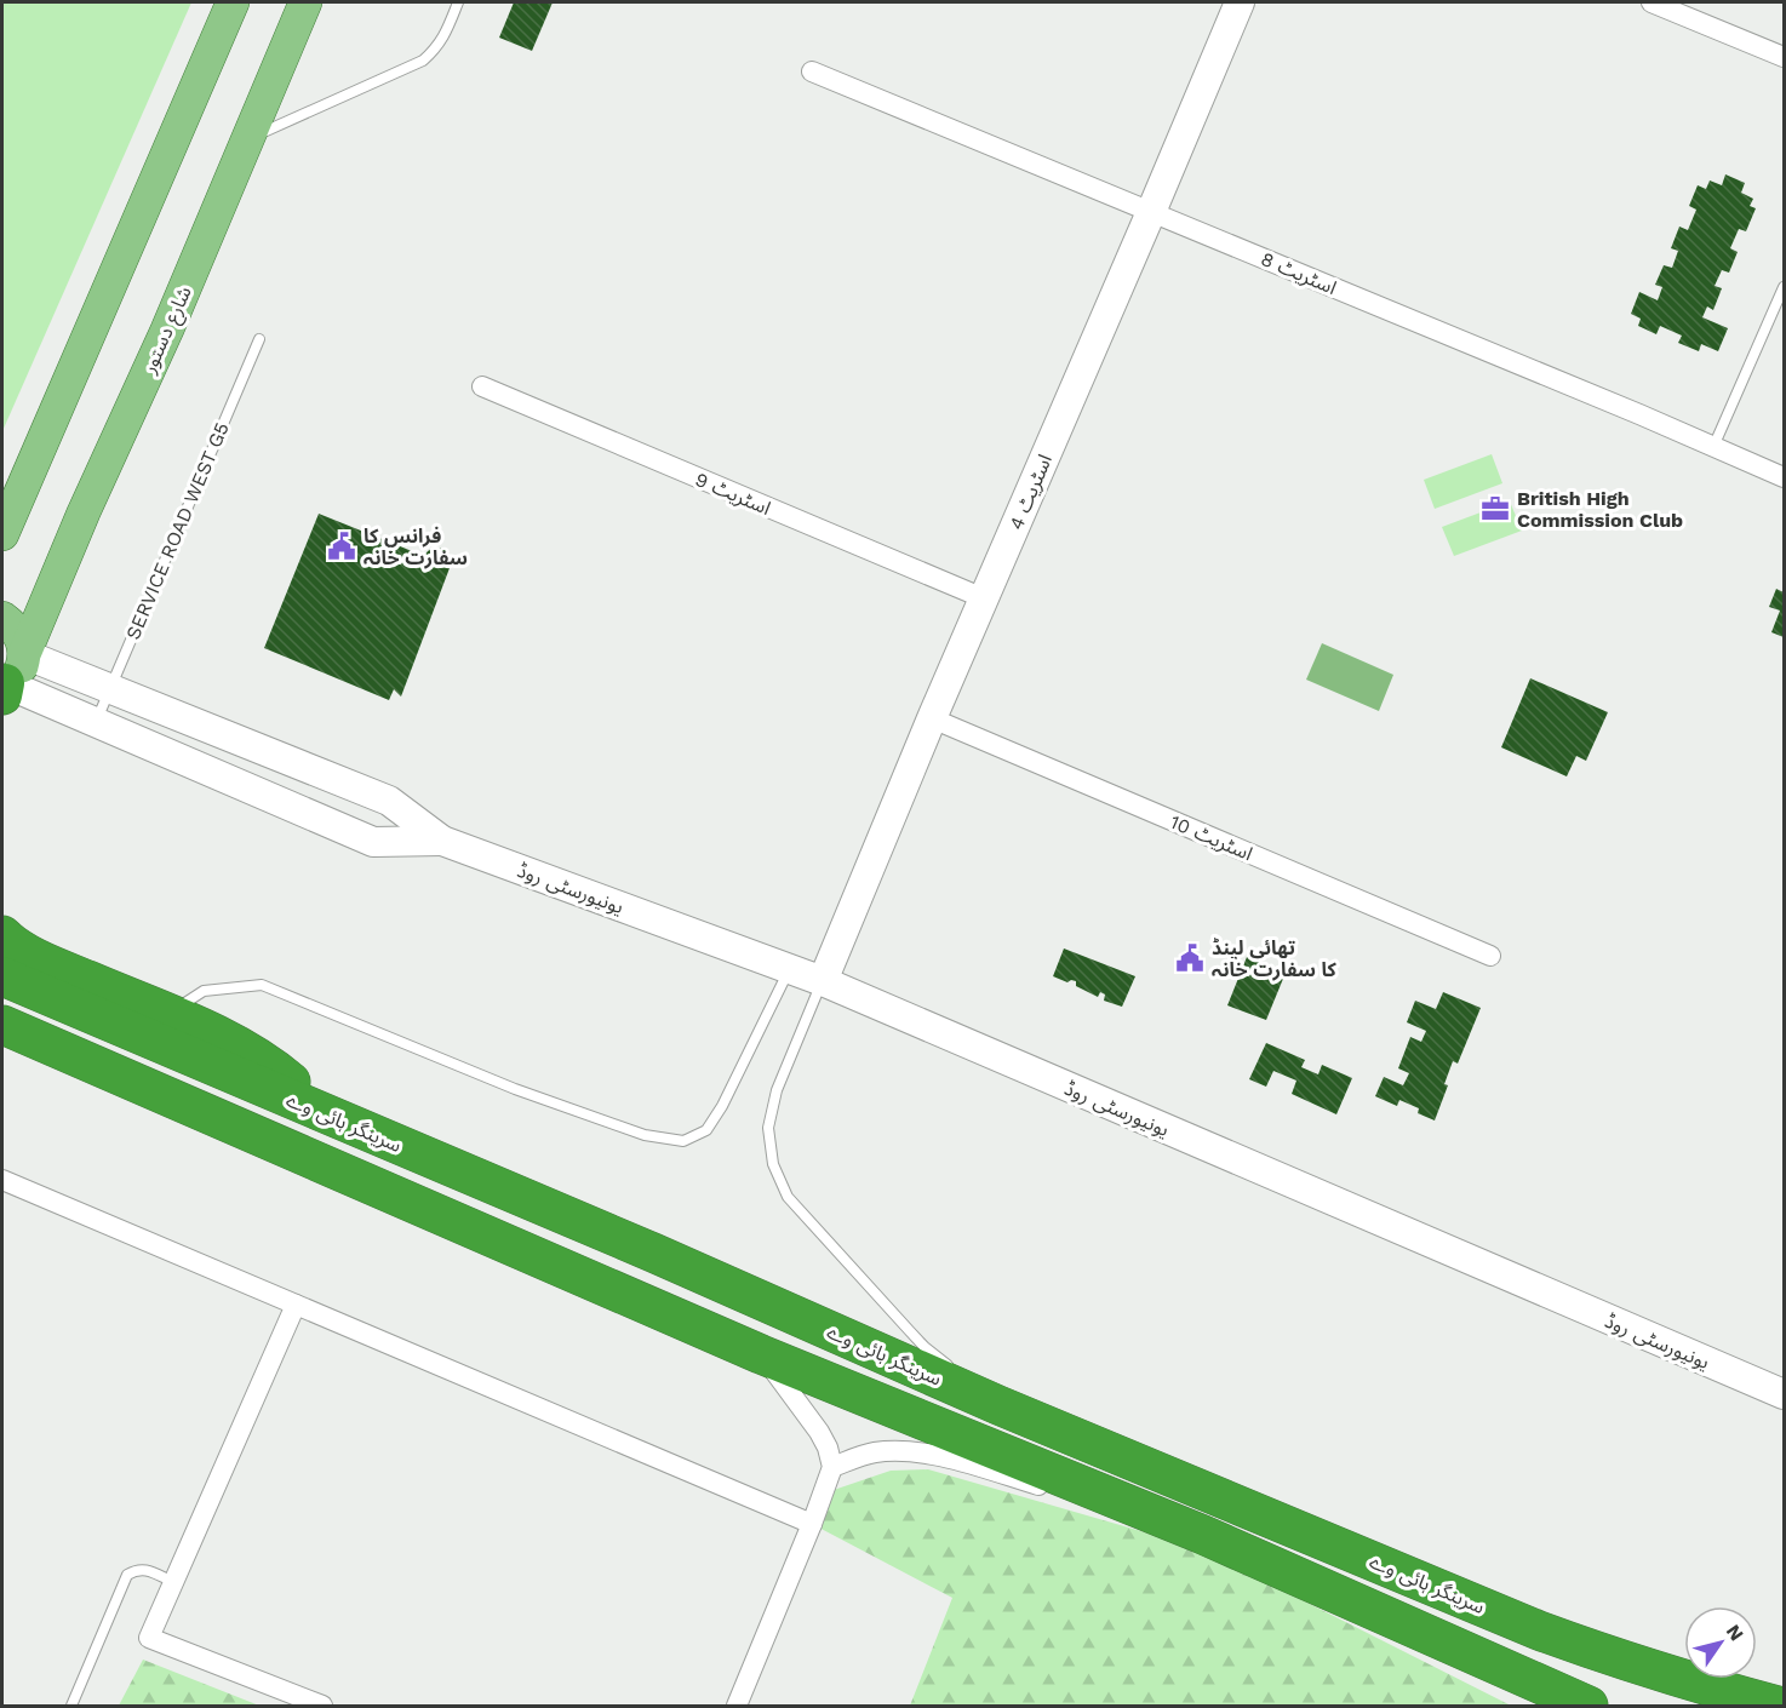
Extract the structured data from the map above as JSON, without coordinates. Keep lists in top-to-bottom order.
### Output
{
  "streets": {
    "highway": ["سرینگر ہائی وے"],
    "main road": ["شارع دستور"],
    "street": [
      "اسٹریٹ 8",
      "اسٹریٹ 4",
      "اسٹریٹ 9",
      "اسٹریٹ 10",
      "یونیورسٹی روڈ"
    ],
    "lane": ["SERVICE ROAD WEST G5"]
  },
  "crossings": [
    ["اسٹریٹ 8", "اسٹریٹ 4"],
    ["شارع دستور", "یونیورسٹی روڈ"],
    ["اسٹریٹ 4", "اسٹریٹ 9"],
    ["اسٹریٹ 4", "اسٹریٹ 10"],
    ["اسٹریٹ 4", "یونیورسٹی روڈ"],
    ["SERVICE ROAD WEST G5", "یونیورسٹی روڈ"]
  ],
  "places": {
    "office": ["British High Commission Club"],
    "public building": ["فرانس کا سفارت خانہ", "تھائی لینڈ کا سفارت خانہ"]
  },
  "north": "top right"
}
